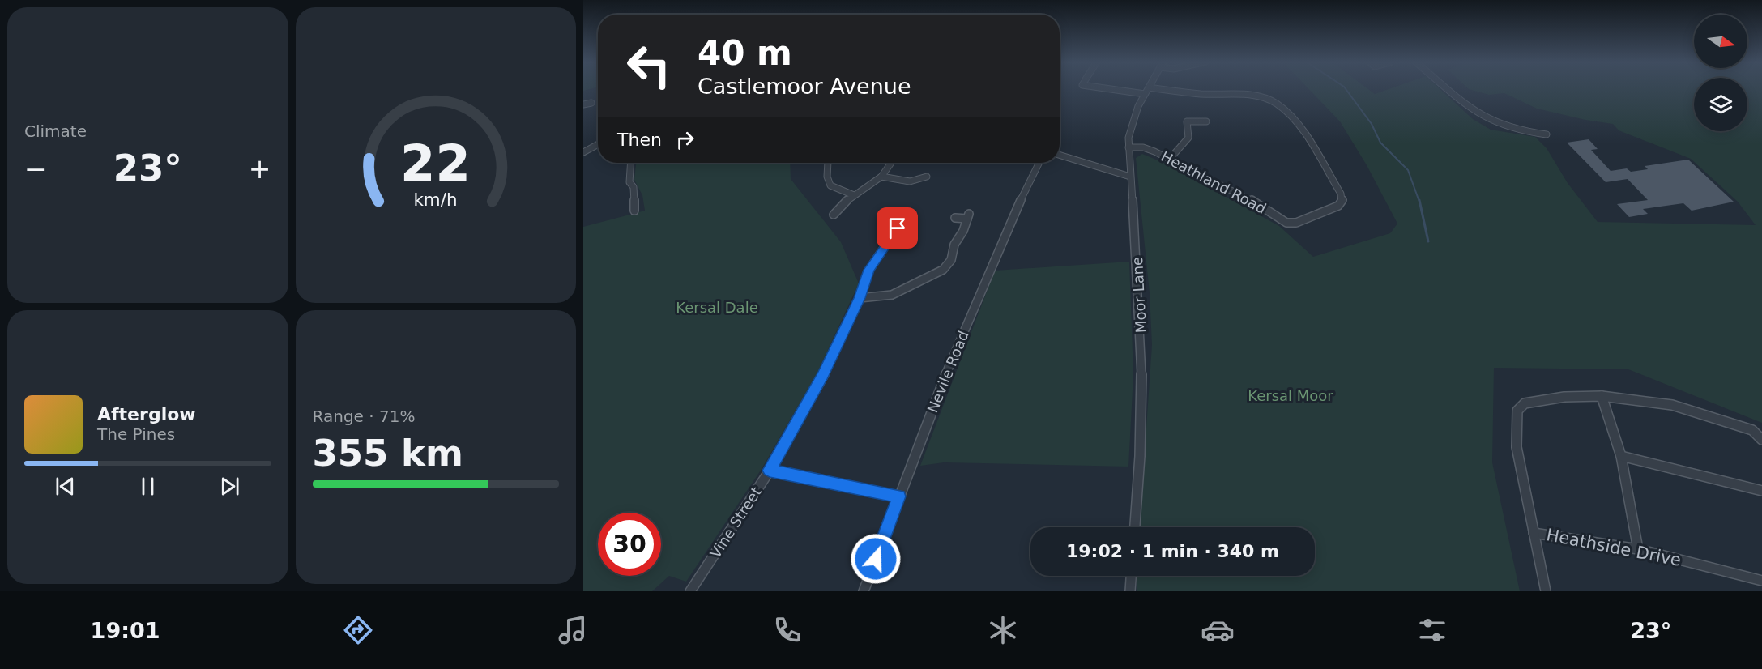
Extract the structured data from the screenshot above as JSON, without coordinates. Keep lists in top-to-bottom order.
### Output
{
  "streets": {
    "street": [
      "Heathland Road",
      "Moor Lane",
      "Nevile Road",
      "Vine Street",
      "Heathside Drive"
    ]
  },
  "crossings": [
    ["Heathland Road", "Moor Lane"]
  ],
  "parks": ["Kersal Dale", "Kersal Moor"],
  "north": "right",
  "page": {
    "tile": [
      "Climate",
      ["Range · 71%", "355 km"]
    ],
    "turn": ["40 m", "Castlemoor Avenue"],
    "then": "Then",
    "heat": ["−", "23°", "+"],
    "song": ["Afterglow", "The Pines"],
    "limit": "30",
    "trip": "19:02 · 1 min · 340 m",
    "tabs": ["19:01", "23°"],
    "gauge": ["22", "km/h"]
  }
}
